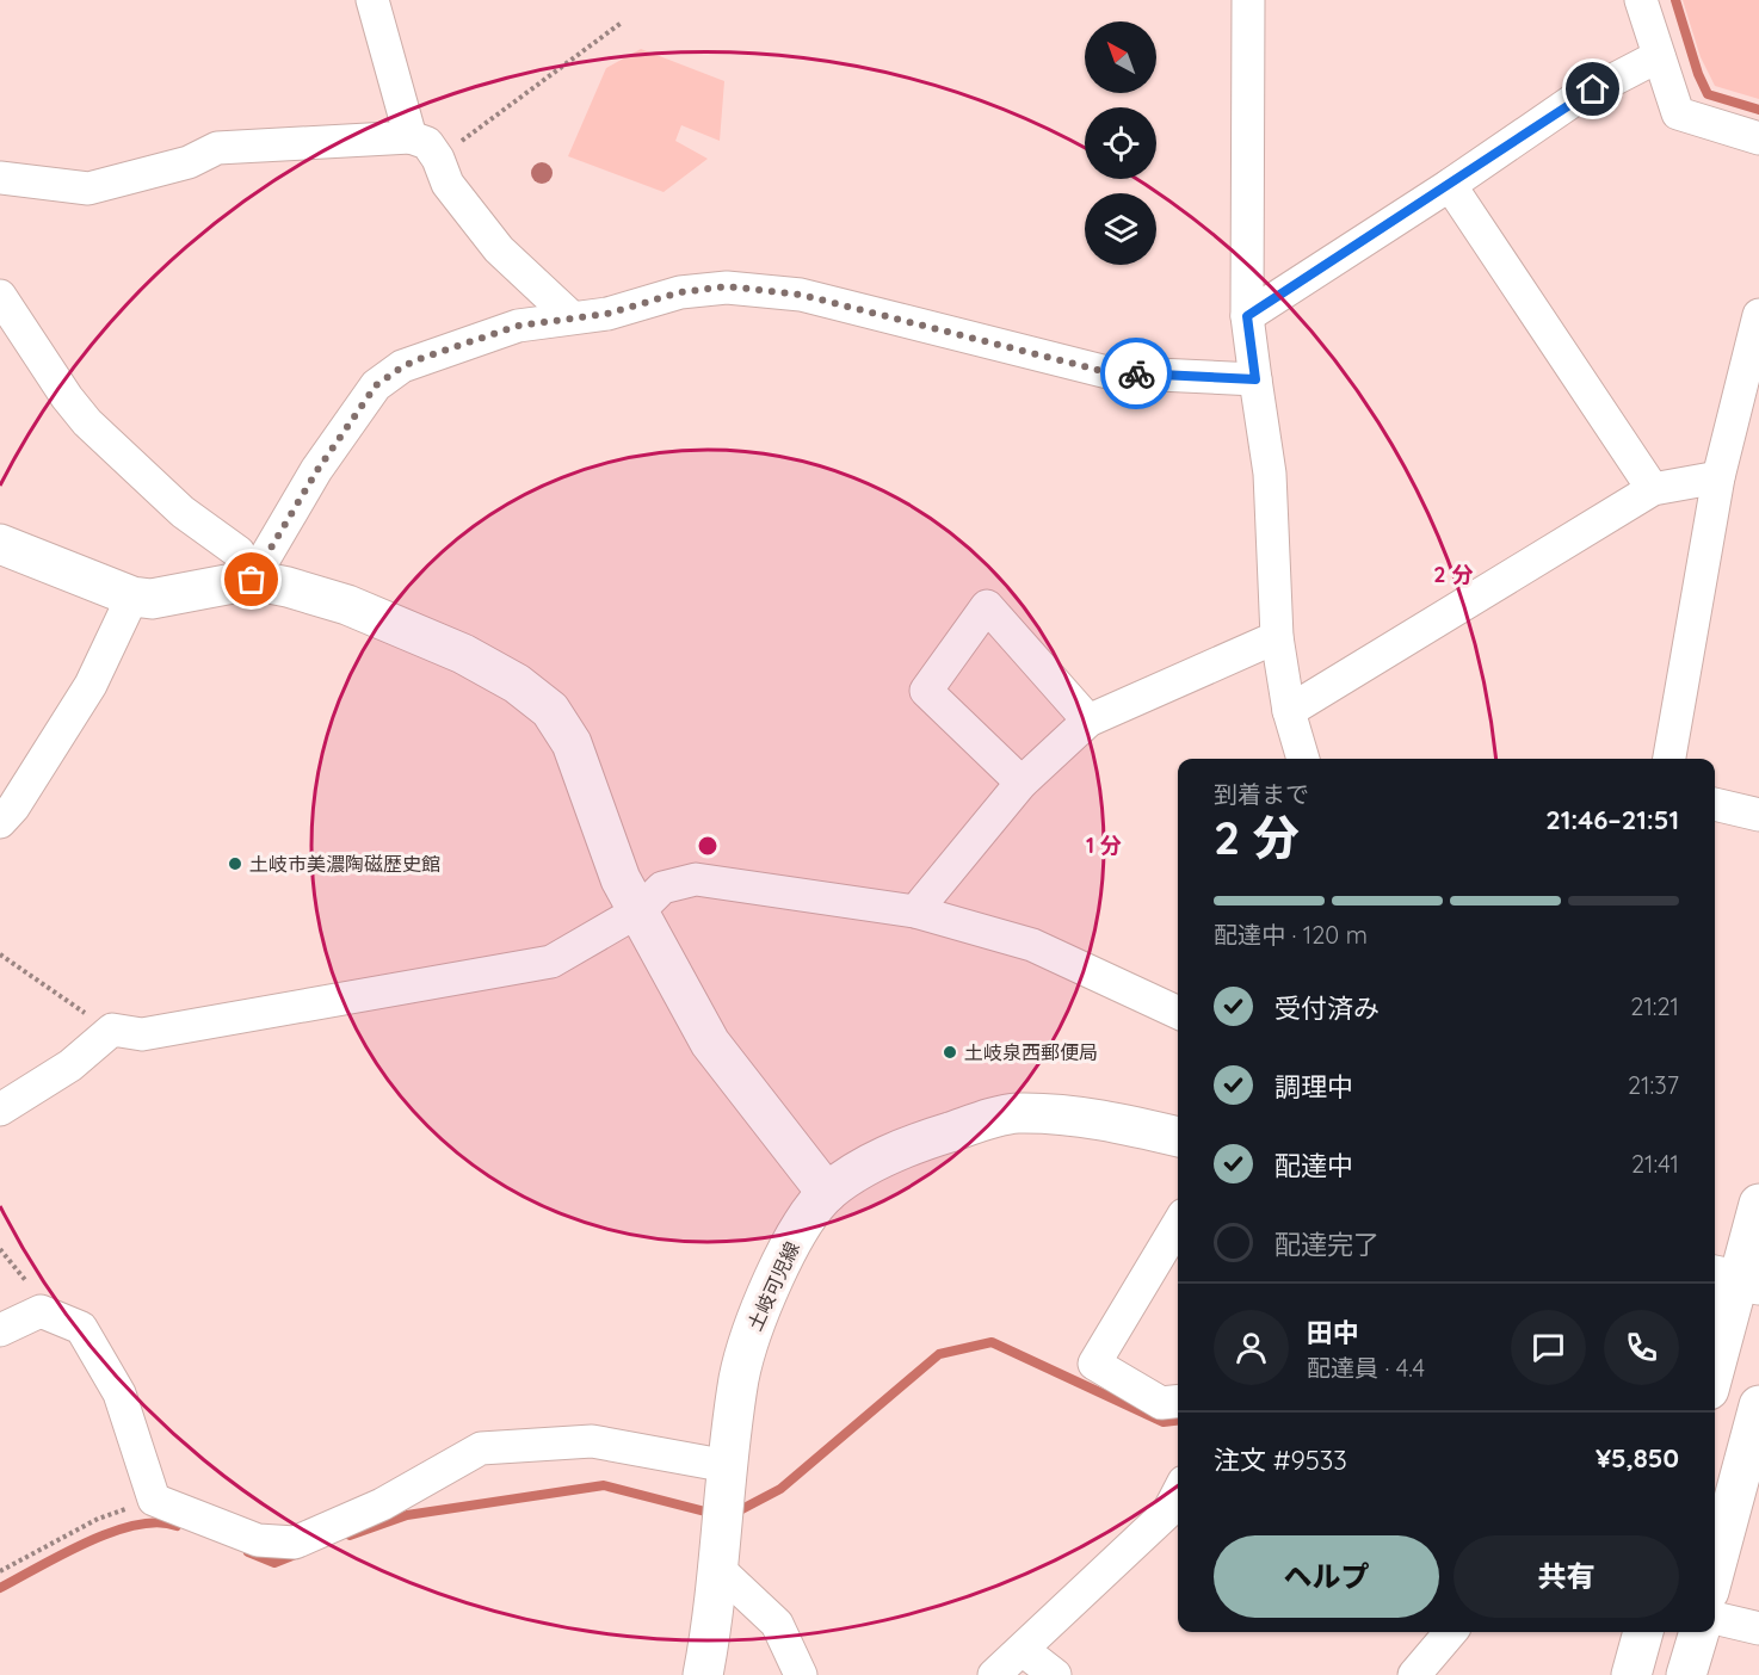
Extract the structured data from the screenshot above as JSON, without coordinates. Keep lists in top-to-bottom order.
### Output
{
  "streets": {
    "main road": ["土岐可児線"]
  },
  "places": ["土岐市美濃陶磁歴史館", "土岐泉西郵便局"],
  "north": "top left",
  "page": {
    "heading": ["2 分", "到着まで", "21:46–21:51"],
    "panel": [
      "田中",
      "配達員 · 4.4",
      "注文 #9533",
      "¥5,850"
    ],
    "bar": "配達中 · 120 m",
    "list": [
      ["受付済み", "21:21"],
      ["調理中", "21:37"],
      ["配達中", "21:41"],
      "配達完了"
    ],
    "buttons": ["ヘルプ", "共有"]
  },
  "rings": ["2 分", "1 分"]
}
